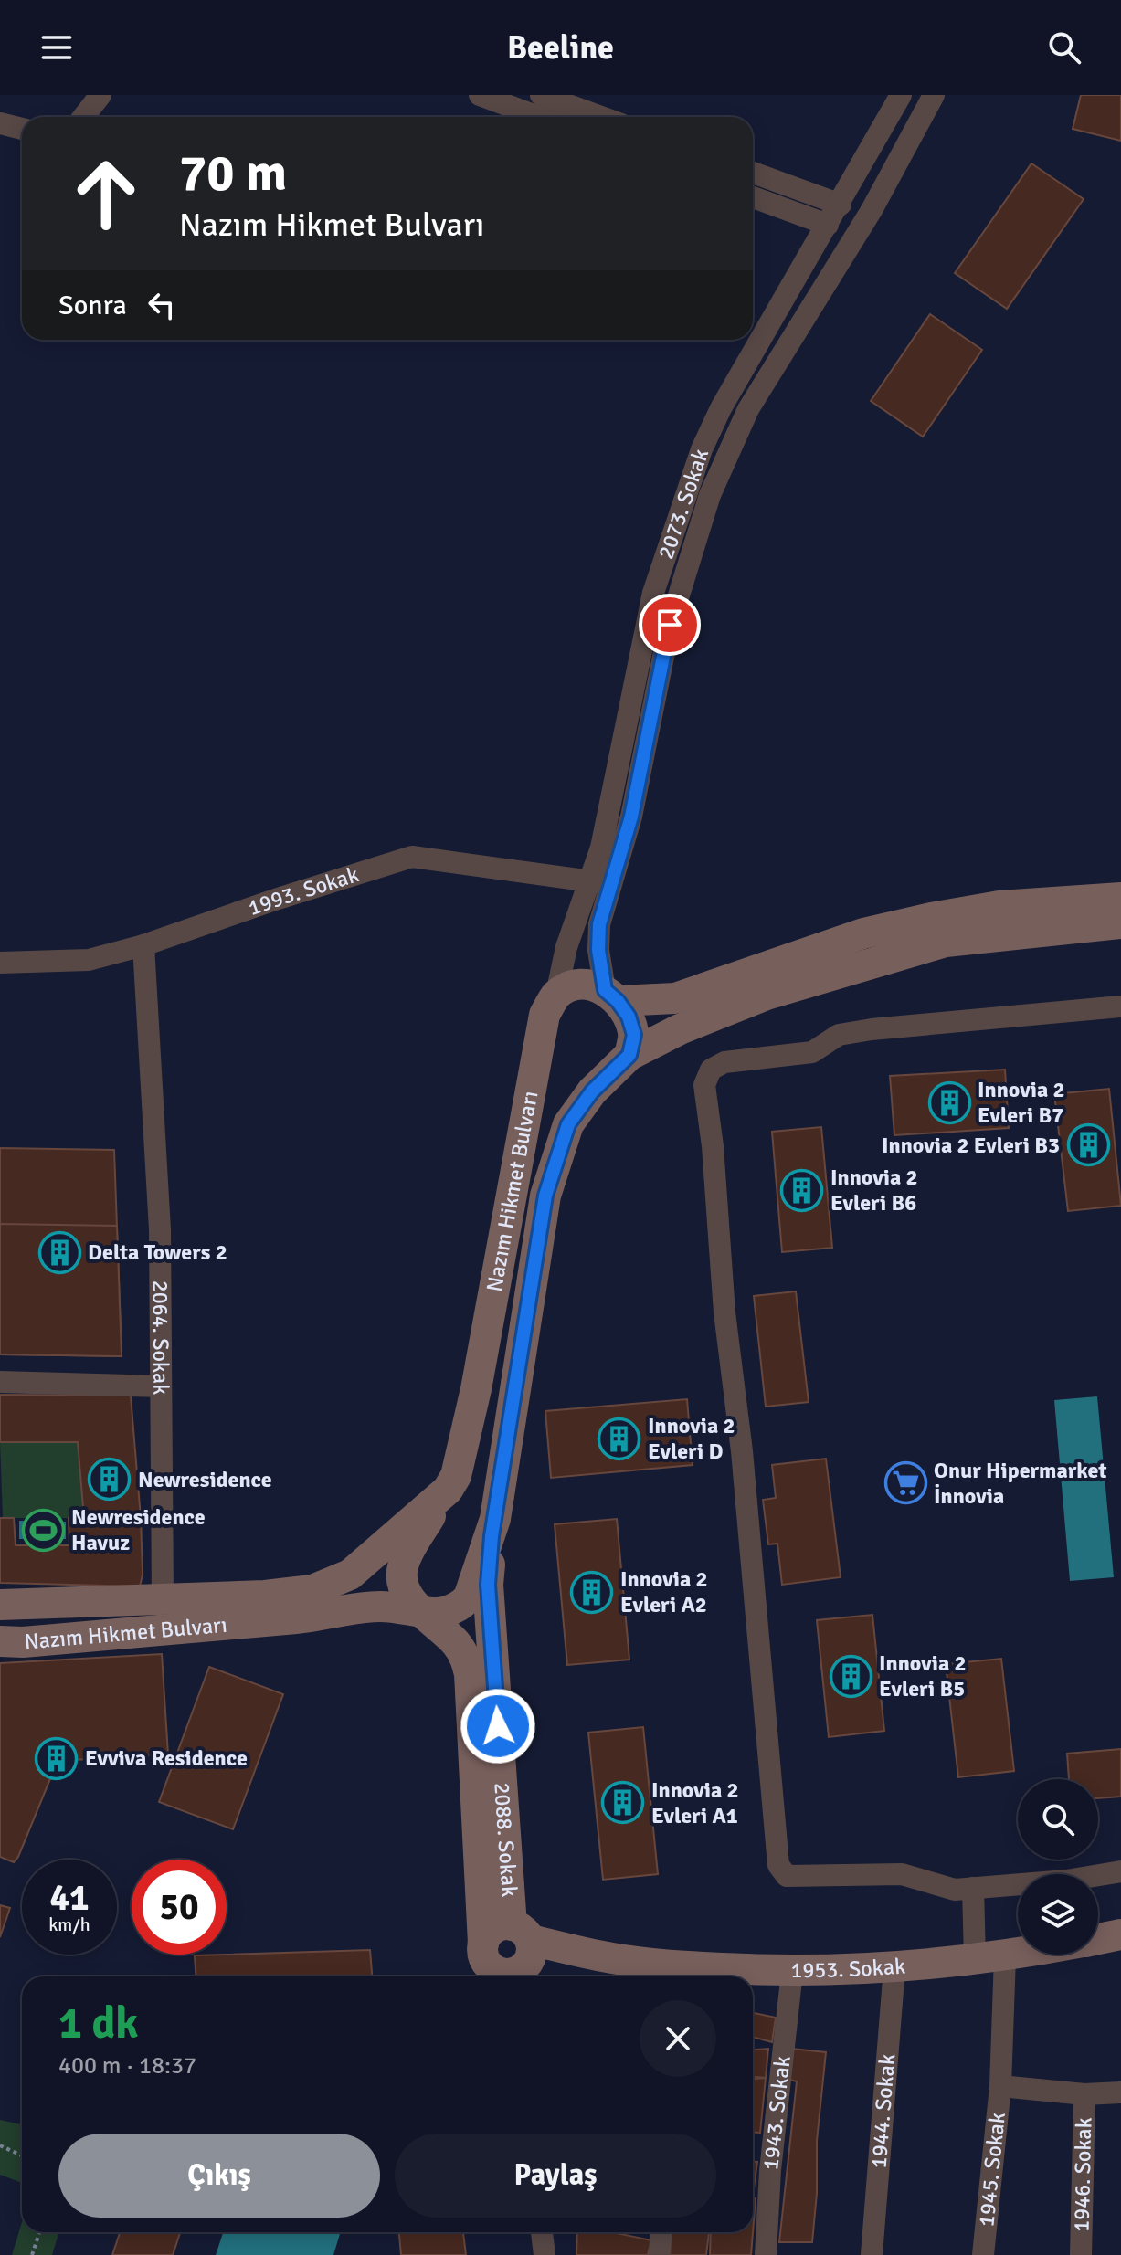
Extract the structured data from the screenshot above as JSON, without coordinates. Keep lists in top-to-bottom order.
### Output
{
  "streets": {
    "main road": ["Nazım Hikmet Bulvarı", "2088. Sokak", "1953. Sokak"],
    "street": [
      "2073. Sokak",
      "1993. Sokak",
      "2064. Sokak",
      "1944. Sokak",
      "1943. Sokak",
      "1945. Sokak",
      "1946. Sokak"
    ]
  },
  "crossings": [
    ["2073. Sokak", "1993. Sokak"],
    ["2073. Sokak", "Nazım Hikmet Bulvarı"],
    ["1993. Sokak", "2064. Sokak"],
    ["Nazım Hikmet Bulvarı", "2064. Sokak"],
    ["Nazım Hikmet Bulvarı", "2088. Sokak"],
    ["2088. Sokak", "1953. Sokak"],
    ["1953. Sokak", "1944. Sokak"],
    ["1953. Sokak", "1943. Sokak"],
    ["1953. Sokak", "1945. Sokak"],
    ["1945. Sokak", "1946. Sokak"]
  ],
  "places": {
    "building": [
      "Innovia 2 Evleri B7",
      "Innovia 2 Evleri B3",
      "Innovia 2 Evleri B6",
      "Delta Towers 2",
      "Innovia 2 Evleri D",
      "Newresidence",
      "Innovia 2 Evleri A2",
      "Innovia 2 Evleri B5",
      "Evviva Residence",
      "Innovia 2 Evleri A1"
    ],
    "supermarket": ["Onur Hipermarket İnnovia"],
    "sports": ["Newresidence Havuz"]
  },
  "page": {
    "header": "Beeline",
    "turn": ["70 m", "Nazım Hikmet Bulvarı"],
    "then": "Sonra",
    "speed": "41 km/h",
    "limit": "50",
    "heading": ["1 dk", "400 m · 18:37"],
    "buttons": ["Çıkış", "Paylaş"]
  }
}
